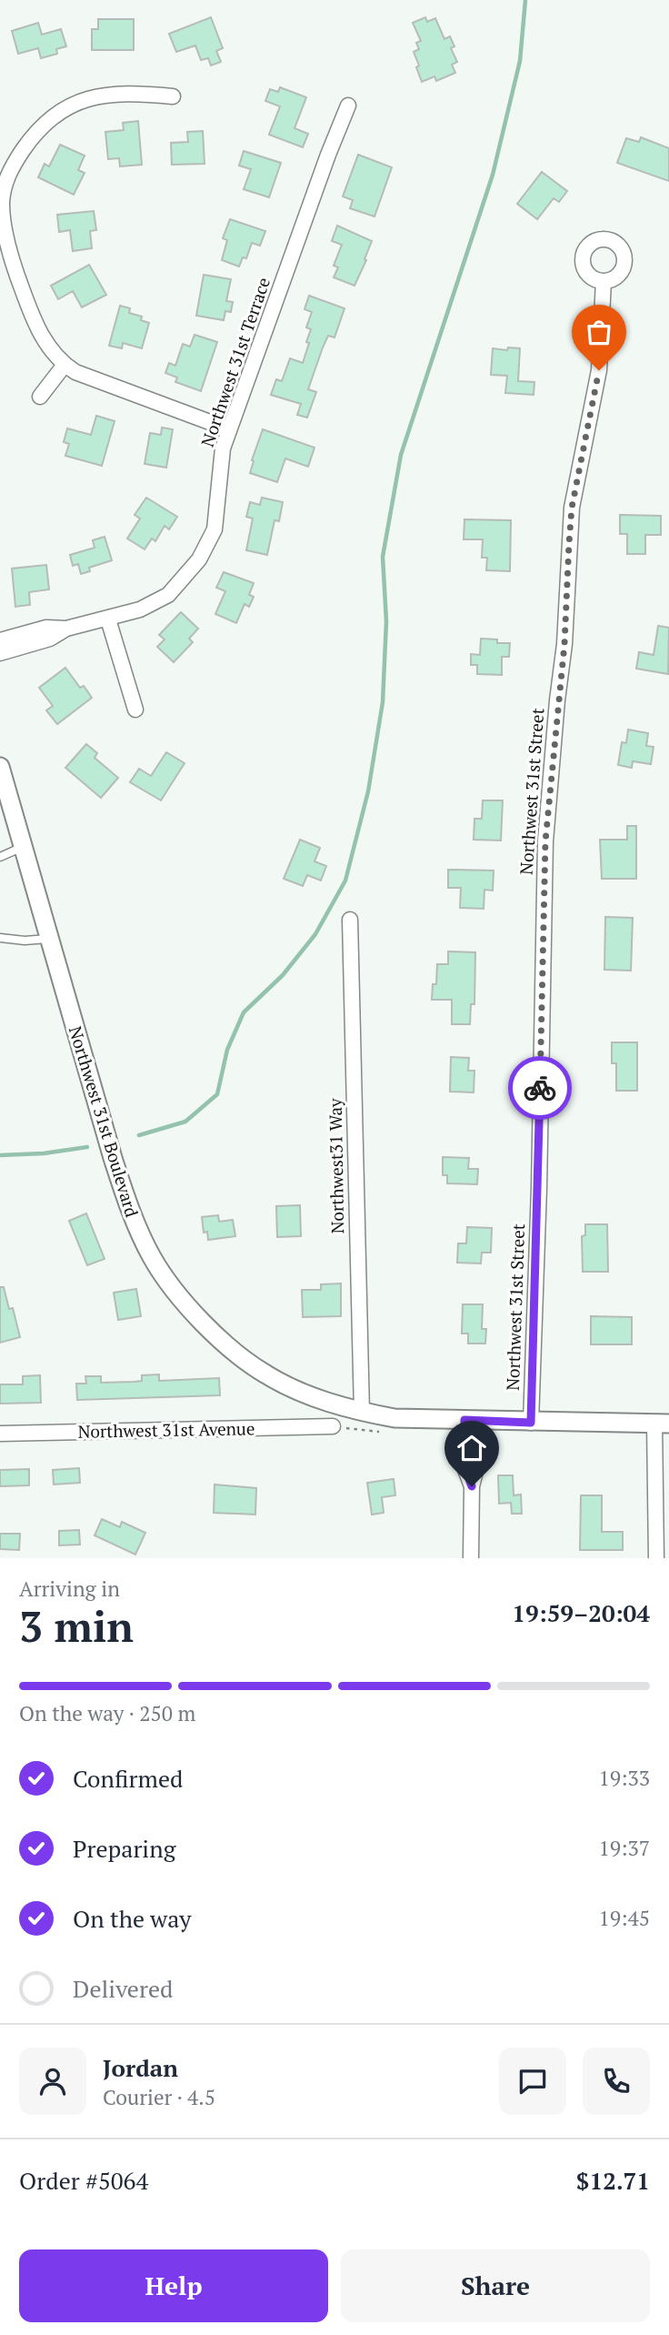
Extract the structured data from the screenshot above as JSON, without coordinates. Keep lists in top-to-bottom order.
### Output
{
  "streets": {
    "street": [
      "Northwest 31st Terrace",
      "Northwest 31st Street",
      "Northwest 31st Boulevard",
      "Northwest31 Way",
      "Northwest 31st Avenue"
    ]
  },
  "crossings": [
    ["Northwest 31st Boulevard", "Northwest31 Way"]
  ],
  "page": {
    "heading": ["3 min", "Arriving in", "19:59–20:04"],
    "panel": [
      "Jordan",
      "Courier · 4.5",
      "Order #5064",
      "$12.71"
    ],
    "bar": "On the way · 250 m",
    "list": [
      ["Confirmed", "19:33"],
      ["Preparing", "19:37"],
      ["On the way", "19:45"],
      "Delivered"
    ],
    "buttons": ["Help", "Share"]
  }
}
